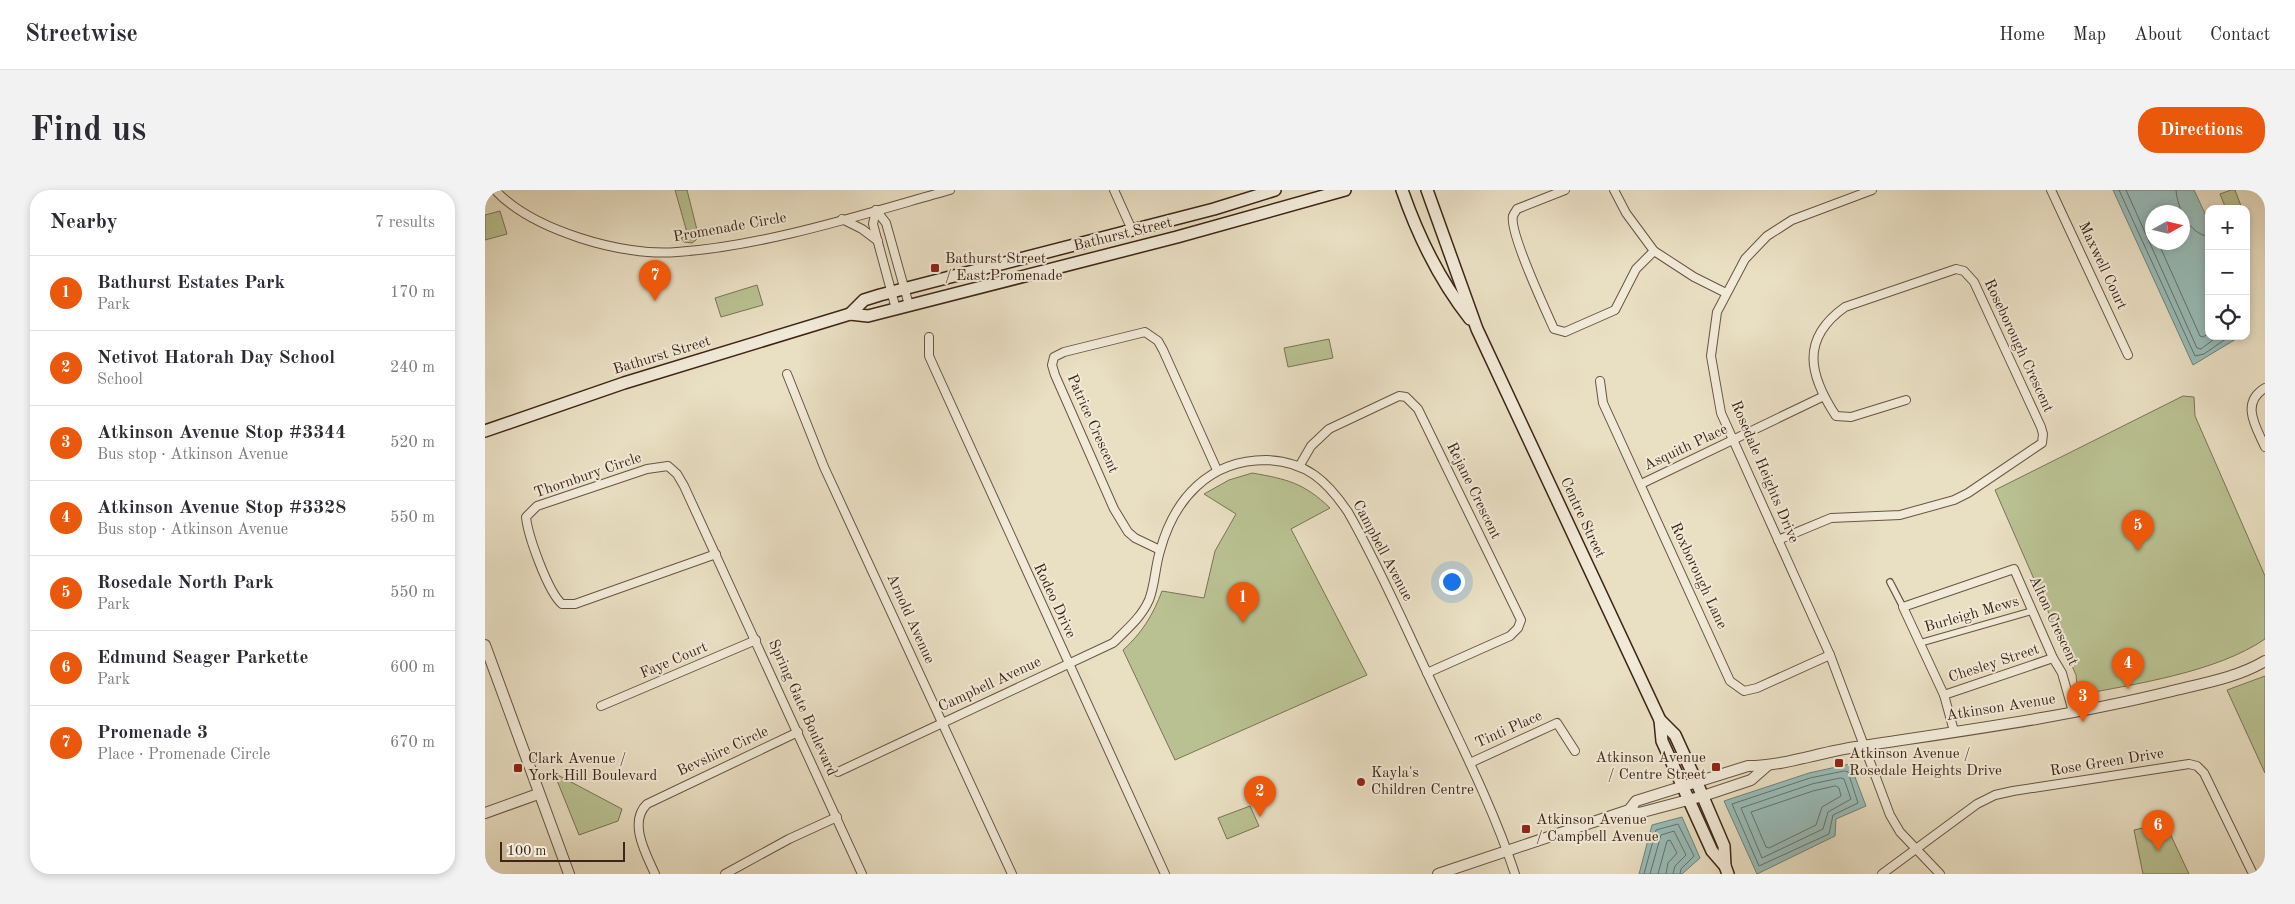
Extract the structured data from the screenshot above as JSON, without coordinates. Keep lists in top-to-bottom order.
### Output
{
  "streets": {
    "main road": ["Bathurst Street", "Centre Street"],
    "street": [
      "Promenade Circle",
      "Maxwell Court",
      "Roseborough Crescent",
      "Patrice Crescent",
      "Asquith Place",
      "Rosedale Heights Drive",
      "Thornbury Circle",
      "Rejane Crescent",
      "Campbell Avenue",
      "Roxborough Lane",
      "Rodeo Drive",
      "Burleigh Mews",
      "Arnold Avenue",
      "Alton Crescent",
      "Faye Court",
      "Chesley Street",
      "Spring Gate Boulevard",
      "Atkinson Avenue",
      "Tinti Place",
      "Bevshire Circle",
      "Rose Green Drive"
    ]
  },
  "crossings": [
    ["Roseborough Crescent", "Asquith Place"],
    ["Roseborough Crescent", "Rosedale Heights Drive"],
    ["Patrice Crescent", "Campbell Avenue"],
    ["Asquith Place", "Rosedale Heights Drive"],
    ["Asquith Place", "Roxborough Lane"],
    ["Rosedale Heights Drive", "Roxborough Lane"],
    ["Rosedale Heights Drive", "Atkinson Avenue"],
    ["Rosedale Heights Drive", "Rose Green Drive"],
    ["Thornbury Circle", "Spring Gate Boulevard"],
    ["Rejane Crescent", "Campbell Avenue"],
    ["Centre Street", "Atkinson Avenue"],
    ["Campbell Avenue", "Rodeo Drive"],
    ["Campbell Avenue", "Arnold Avenue"],
    ["Campbell Avenue", "Atkinson Avenue"],
    ["Campbell Avenue", "Tinti Place"],
    ["Burleigh Mews", "Alton Crescent"],
    ["Alton Crescent", "Chesley Street"],
    ["Alton Crescent", "Atkinson Avenue"],
    ["Faye Court", "Spring Gate Boulevard"],
    ["Spring Gate Boulevard", "Bevshire Circle"]
  ],
  "places": {
    "transit": [
      "Bathurst Street / East Promenade",
      "Atkinson Avenue / Rosedale Heights Drive",
      "Atkinson Avenue / Centre Street",
      "Clark Avenue / York Hill Boulevard",
      "Atkinson Avenue / Campbell Avenue"
    ],
    "other": ["Kayla's Children Centre"]
  },
  "scale_bar": "100 m",
  "north": "right",
  "page": {
    "header": "Streetwise",
    "nav": [
      "Home",
      "Map",
      "About",
      "Contact"
    ],
    "buttons": "Directions",
    "title": "Find us",
    "heading": ["Nearby", "7 results"],
    "map_buttons": ["+", "−"],
    "list": [
      {
        "mark": "1",
        "name": "Bathurst Estates Park",
        "note": "Park",
        "value": "170 m"
      },
      {
        "mark": "2",
        "name": "Netivot Hatorah Day School",
        "note": "School",
        "value": "240 m"
      },
      {
        "mark": "3",
        "name": "Atkinson Avenue Stop #3344",
        "note": "Bus stop · Atkinson Avenue",
        "value": "520 m"
      },
      {
        "mark": "4",
        "name": "Atkinson Avenue Stop #3328",
        "note": "Bus stop · Atkinson Avenue",
        "value": "550 m"
      },
      {
        "mark": "5",
        "name": "Rosedale North Park",
        "note": "Park",
        "value": "550 m"
      },
      {
        "mark": "6",
        "name": "Edmund Seager Parkette",
        "note": "Park",
        "value": "600 m"
      },
      {
        "mark": "7",
        "name": "Promenade 3",
        "note": "Place · Promenade Circle",
        "value": "670 m"
      }
    ],
    "pins": [
      "7",
      "5",
      "1",
      "4",
      "3",
      "2",
      "6"
    ],
    "scale": "100 m"
  }
}
